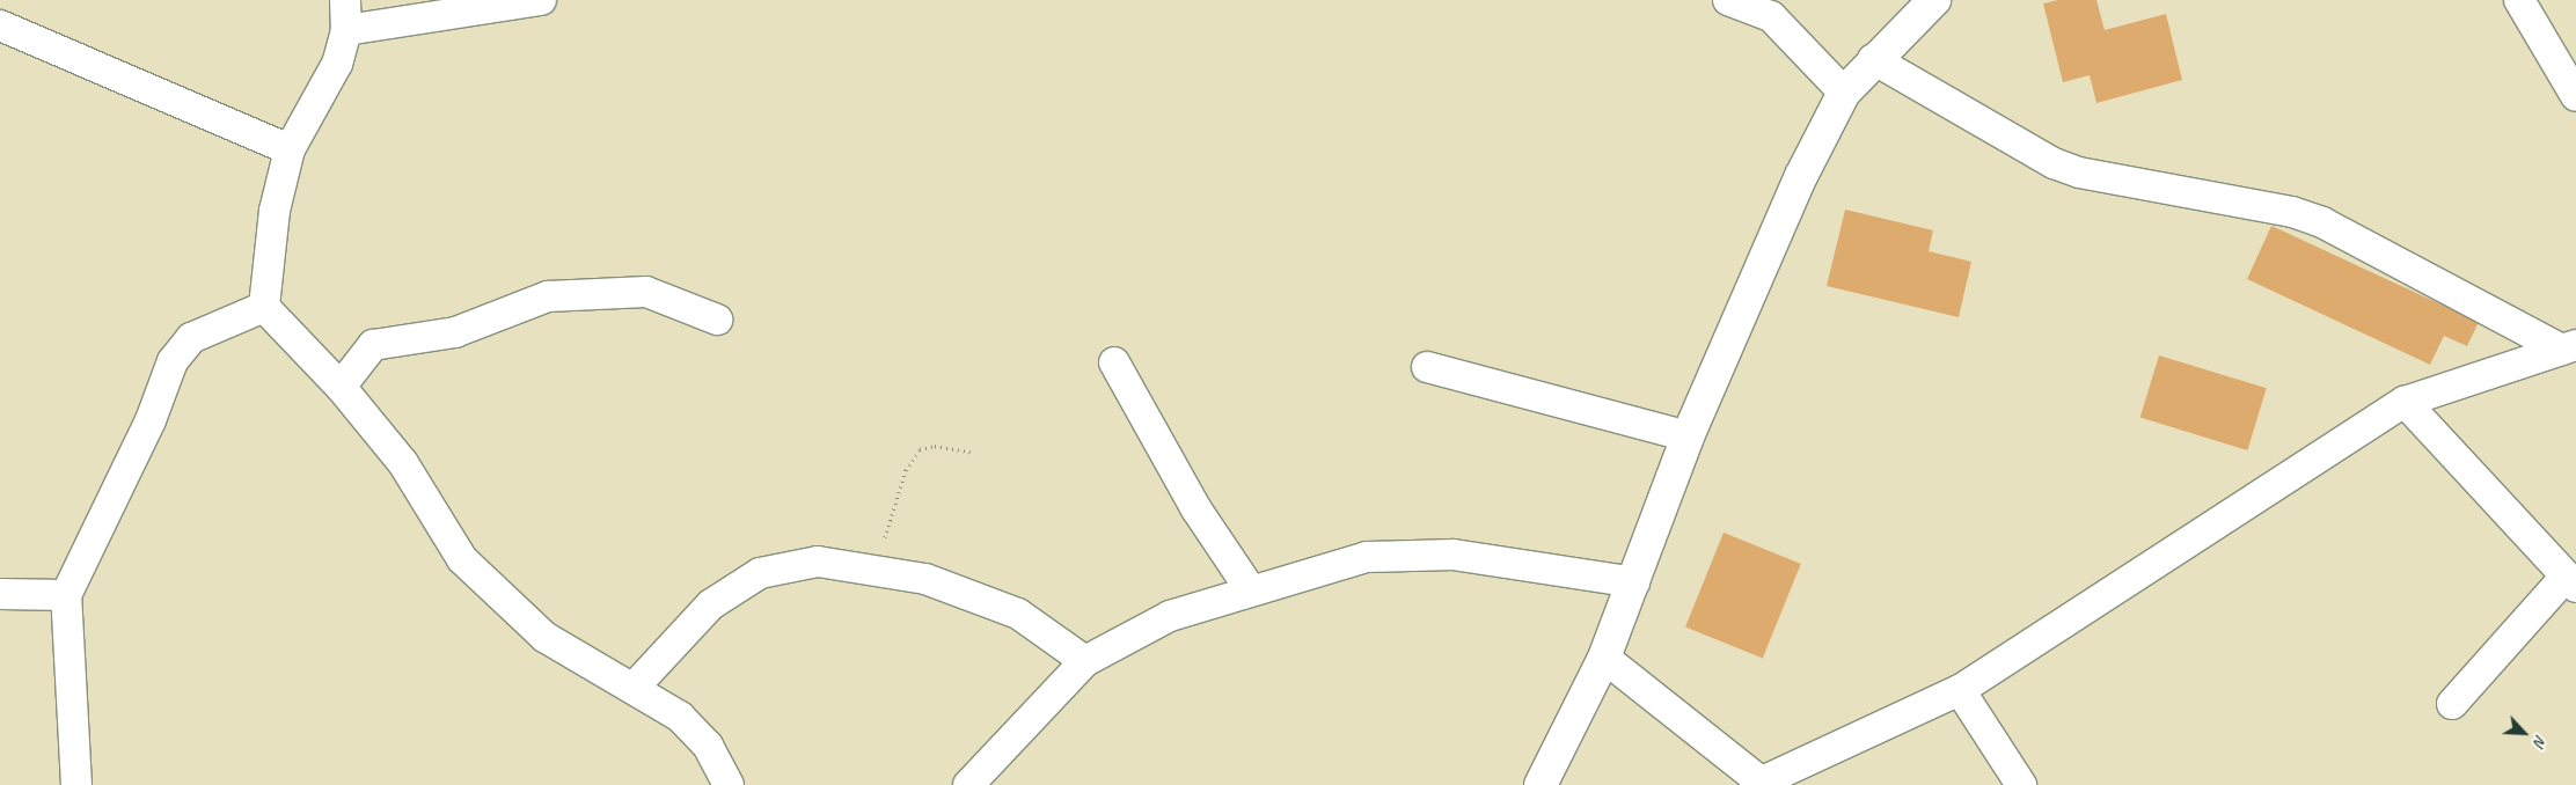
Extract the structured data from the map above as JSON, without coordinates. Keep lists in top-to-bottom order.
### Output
{
  "north": "bottom right"
}
